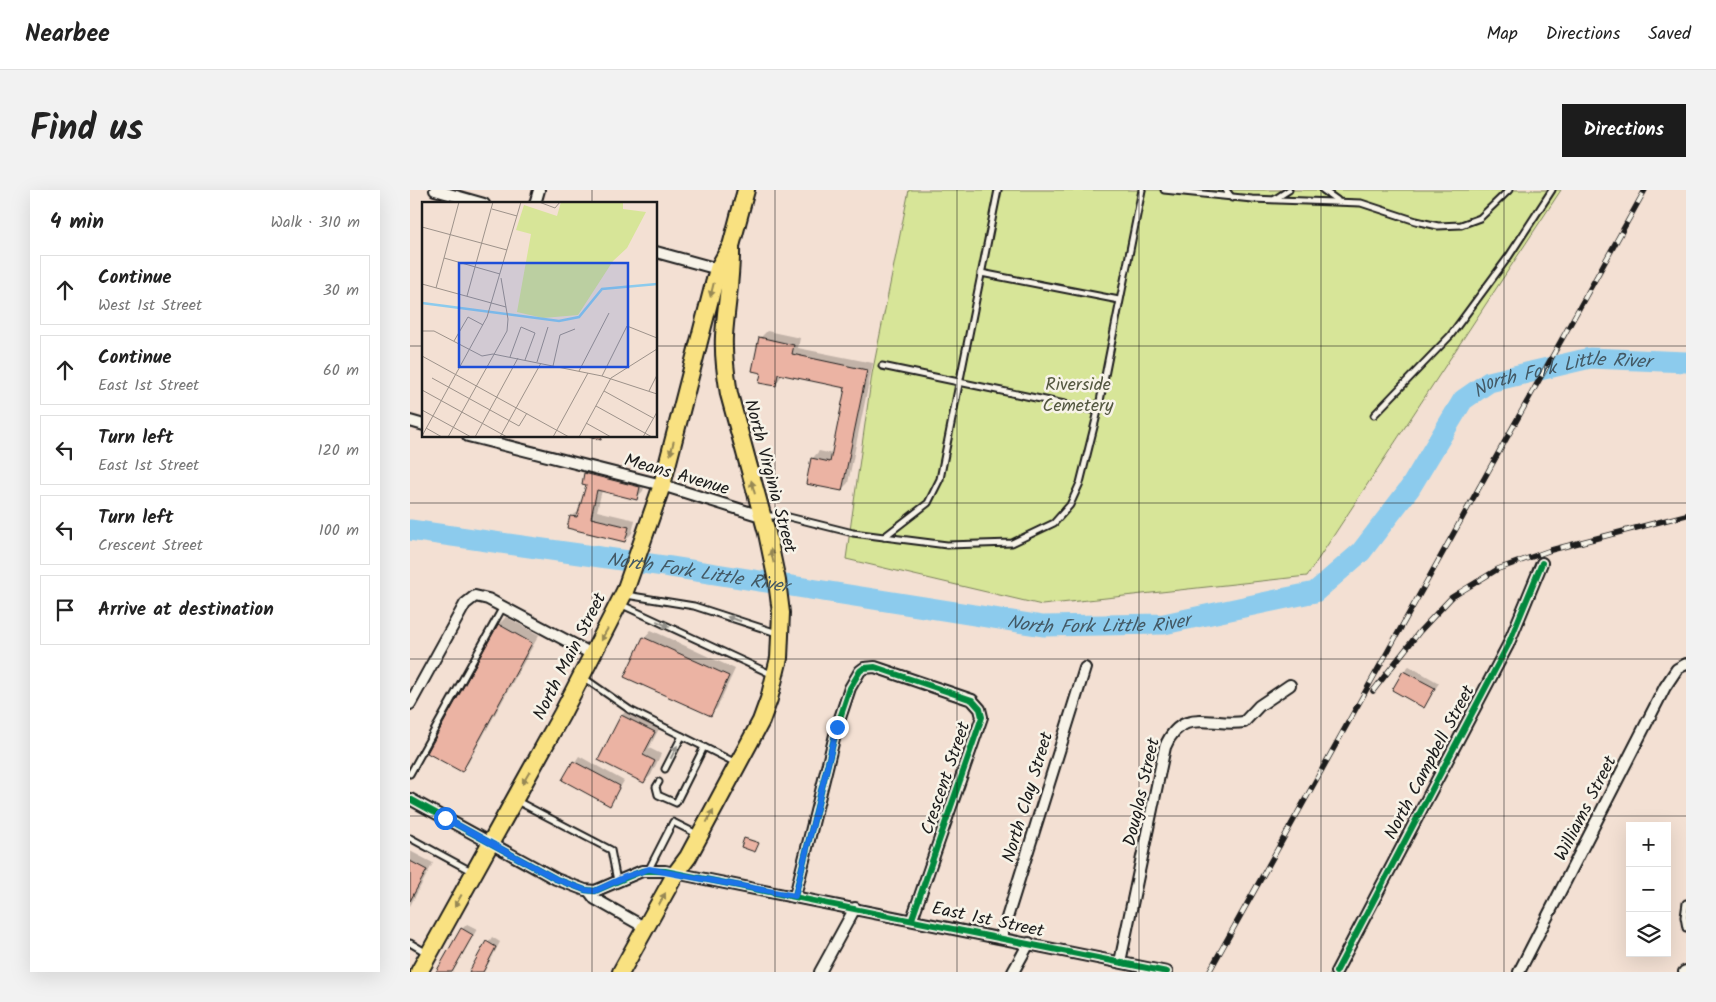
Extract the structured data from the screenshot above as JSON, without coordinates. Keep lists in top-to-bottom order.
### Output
{
  "streets": {
    "main road": ["North Virginia Street", "North Main Street"],
    "street": [
      "Means Avenue",
      "North Campbell Street",
      "Crescent Street",
      "Douglas Street",
      "North Clay Street",
      "Williams Street",
      "East 1st Street"
    ]
  },
  "crossings": [
    ["Means Avenue", "North Virginia Street"],
    ["Means Avenue", "North Main Street"],
    ["North Virginia Street", "North Main Street"],
    ["North Virginia Street", "East 1st Street"],
    ["Crescent Street", "East 1st Street"],
    ["Douglas Street", "East 1st Street"],
    ["North Clay Street", "East 1st Street"]
  ],
  "one_way": ["North Virginia Street", "North Main Street"],
  "water": ["North Fork Little River"],
  "parks": ["Riverside Cemetery"],
  "page": {
    "header": "Nearbee",
    "nav": ["Map", "Directions", "Saved"],
    "title": "Find us",
    "buttons": "Directions",
    "heading": ["4 min", "Walk · 310 m"],
    "list": [
      ["Continue", "West 1st Street", "30 m"],
      ["Continue", "East 1st Street", "60 m"],
      ["Turn left", "East 1st Street", "120 m"],
      ["Turn left", "Crescent Street", "100 m"],
      "Arrive at destination"
    ],
    "map_buttons": ["+", "−"]
  }
}
